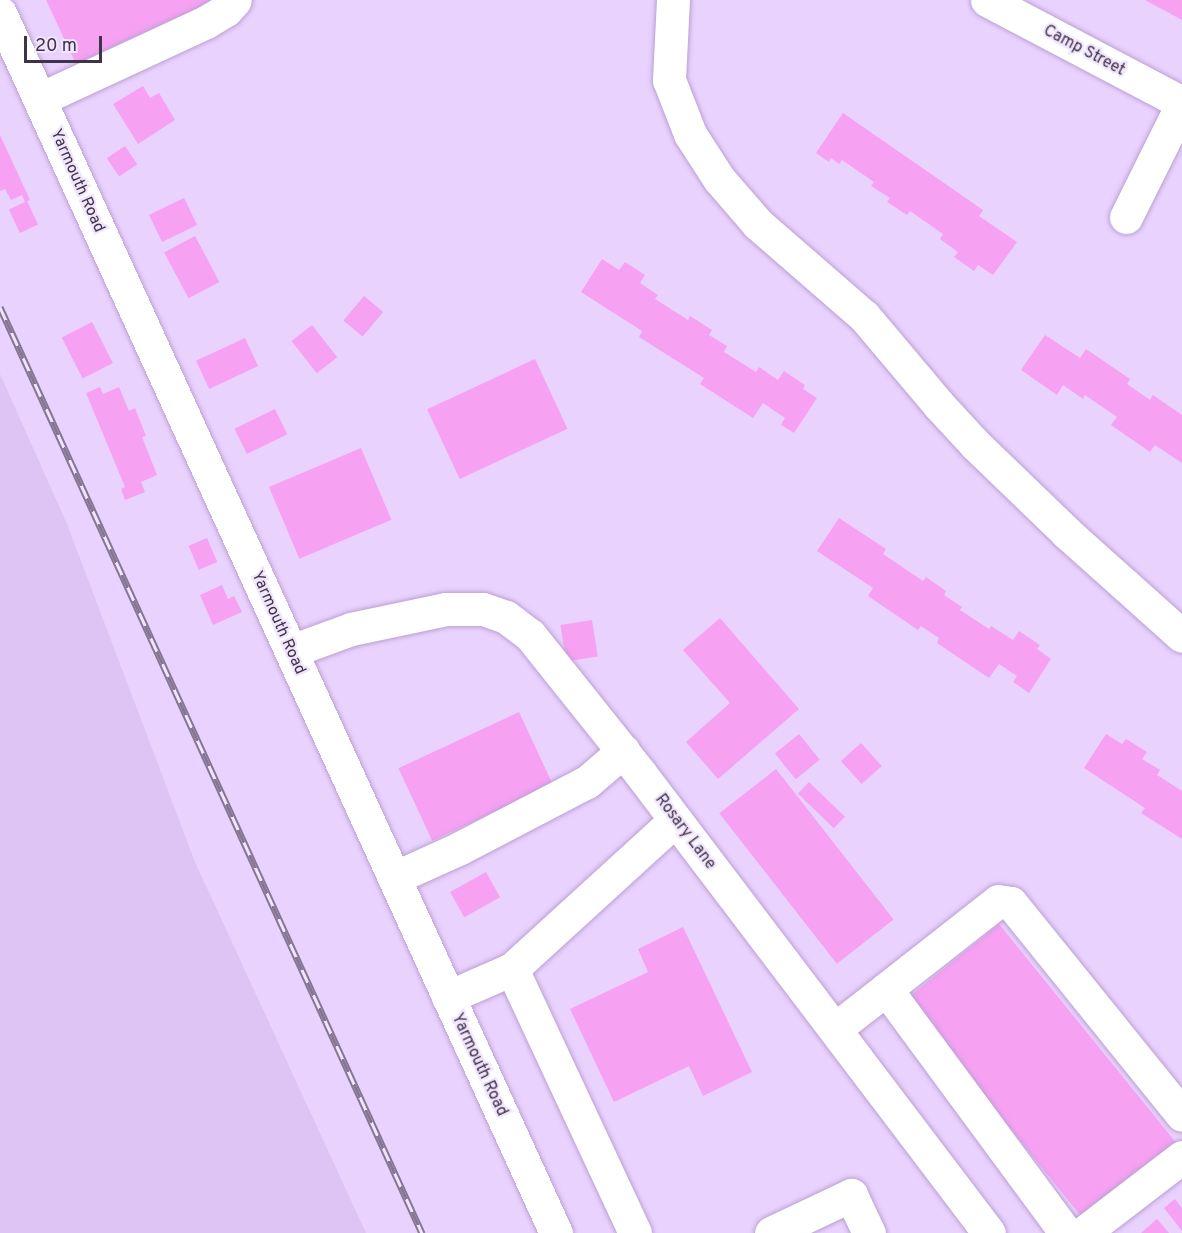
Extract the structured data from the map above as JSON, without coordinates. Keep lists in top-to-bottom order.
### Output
{
  "streets": {
    "main road": ["Camp Street", "Yarmouth Road", "Rosary Lane"]
  },
  "crossings": [
    ["Yarmouth Road", "Rosary Lane"]
  ],
  "scale_bar": "20 m"
}
